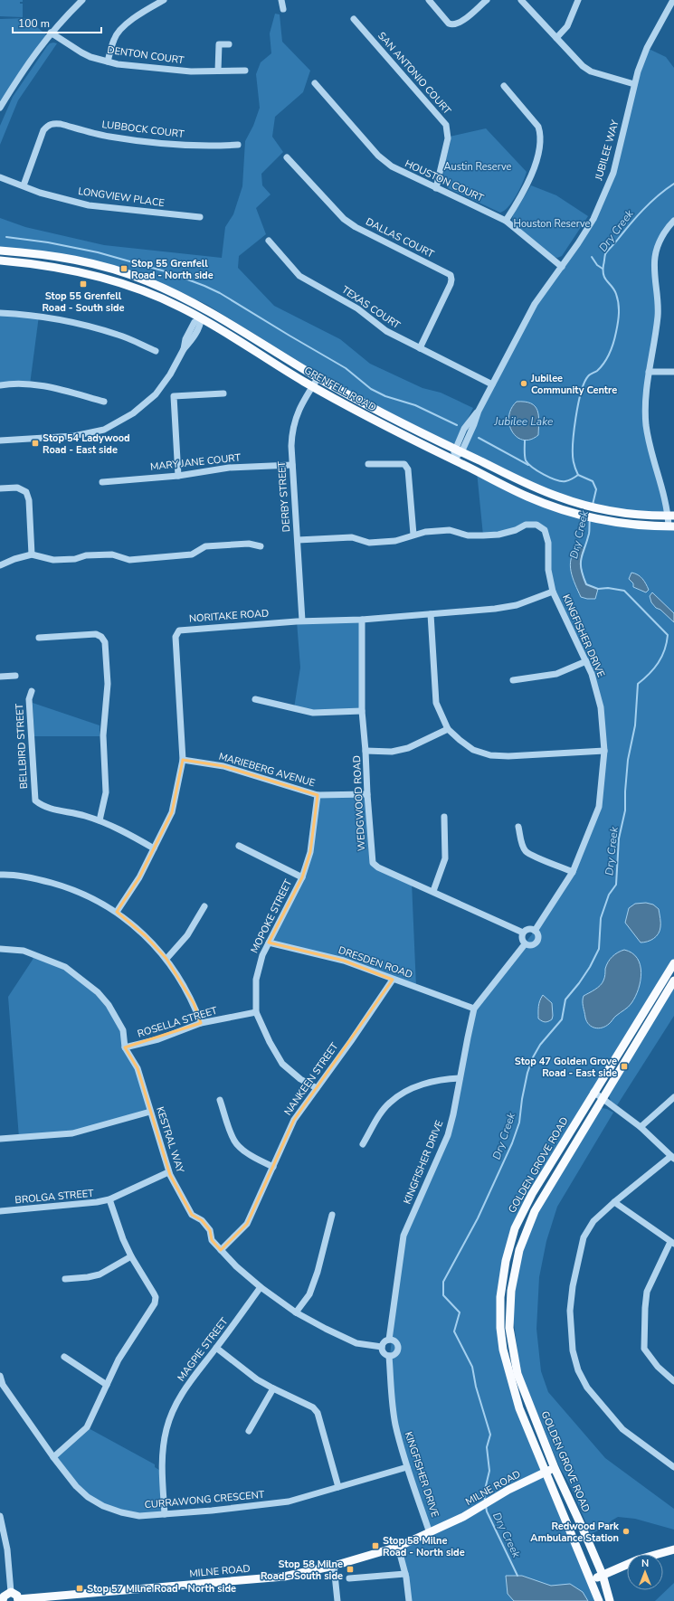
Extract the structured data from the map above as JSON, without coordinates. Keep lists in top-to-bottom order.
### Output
{
  "streets": {
    "main road": ["GRENFELL ROAD", "GOLDEN GROVE ROAD", "MILNE ROAD"],
    "street": [
      "DENTON COURT",
      "SAN ANTONIO COURT",
      "LUBBOCK COURT",
      "JUBILEE WAY",
      "HOUSTON COURT",
      "LONGVIEW PLACE",
      "DALLAS COURT",
      "TEXAS COURT",
      "MARY JANE COURT",
      "DERBY STREET",
      "NORITAKE ROAD",
      "KINGFISHER DRIVE",
      "BELLBIRD STREET",
      "MARIEBERG AVENUE",
      "WEDGWOOD ROAD",
      "MOPOKE STREET",
      "DRESDEN ROAD",
      "ROSELLA STREET",
      "NANKEEN STREET",
      "KESTRAL WAY",
      "BROLGA STREET",
      "MAGPIE STREET",
      "CURRAWONG CRESCENT"
    ]
  },
  "crossings": [
    ["SAN ANTONIO COURT", "HOUSTON COURT"],
    ["LUBBOCK COURT", "LONGVIEW PLACE"],
    ["JUBILEE WAY", "HOUSTON COURT"],
    ["JUBILEE WAY", "TEXAS COURT"],
    ["JUBILEE WAY", "GRENFELL ROAD"],
    ["DALLAS COURT", "TEXAS COURT"],
    ["GRENFELL ROAD", "DERBY STREET"],
    ["MARY JANE COURT", "DERBY STREET"],
    ["DERBY STREET", "NORITAKE ROAD"],
    ["DERBY STREET", "KINGFISHER DRIVE"],
    ["NORITAKE ROAD", "KINGFISHER DRIVE"],
    ["NORITAKE ROAD", "BELLBIRD STREET"],
    ["NORITAKE ROAD", "MARIEBERG AVENUE"],
    ["NORITAKE ROAD", "WEDGWOOD ROAD"],
    ["KINGFISHER DRIVE", "WEDGWOOD ROAD"],
    ["KINGFISHER DRIVE", "DRESDEN ROAD"],
    ["KINGFISHER DRIVE", "KESTRAL WAY"],
    ["KINGFISHER DRIVE", "MILNE ROAD"],
    ["KINGFISHER DRIVE", "CURRAWONG CRESCENT"],
    ["MARIEBERG AVENUE", "WEDGWOOD ROAD"],
    ["MARIEBERG AVENUE", "MOPOKE STREET"],
    ["MOPOKE STREET", "DRESDEN ROAD"],
    ["MOPOKE STREET", "ROSELLA STREET"],
    ["MOPOKE STREET", "NANKEEN STREET"],
    ["DRESDEN ROAD", "NANKEEN STREET"],
    ["ROSELLA STREET", "KESTRAL WAY"],
    ["NANKEEN STREET", "KESTRAL WAY"],
    ["KESTRAL WAY", "BROLGA STREET"],
    ["KESTRAL WAY", "MAGPIE STREET"],
    ["GOLDEN GROVE ROAD", "MILNE ROAD"],
    ["MAGPIE STREET", "CURRAWONG CRESCENT"]
  ],
  "water": ["Dry Creek", "Jubilee Lake"],
  "parks": ["Austin Reserve", "Houston Reserve"],
  "places": {
    "transit": [
      "Stop 55 Grenfell Road - North side",
      "Stop 55 Grenfell Road - South side",
      "Stop 54 Ladywood Road - East side",
      "Stop 47 Golden Grove Road - East side",
      "Stop 58 Milne Road - North side",
      "Stop 58 Milne Road - South side",
      "Stop 57 Milne Road - North side"
    ],
    "other": ["Jubilee Community Centre", "Redwood Park Ambulance Station"]
  },
  "scale_bar": "100 m",
  "north": "top"
}
